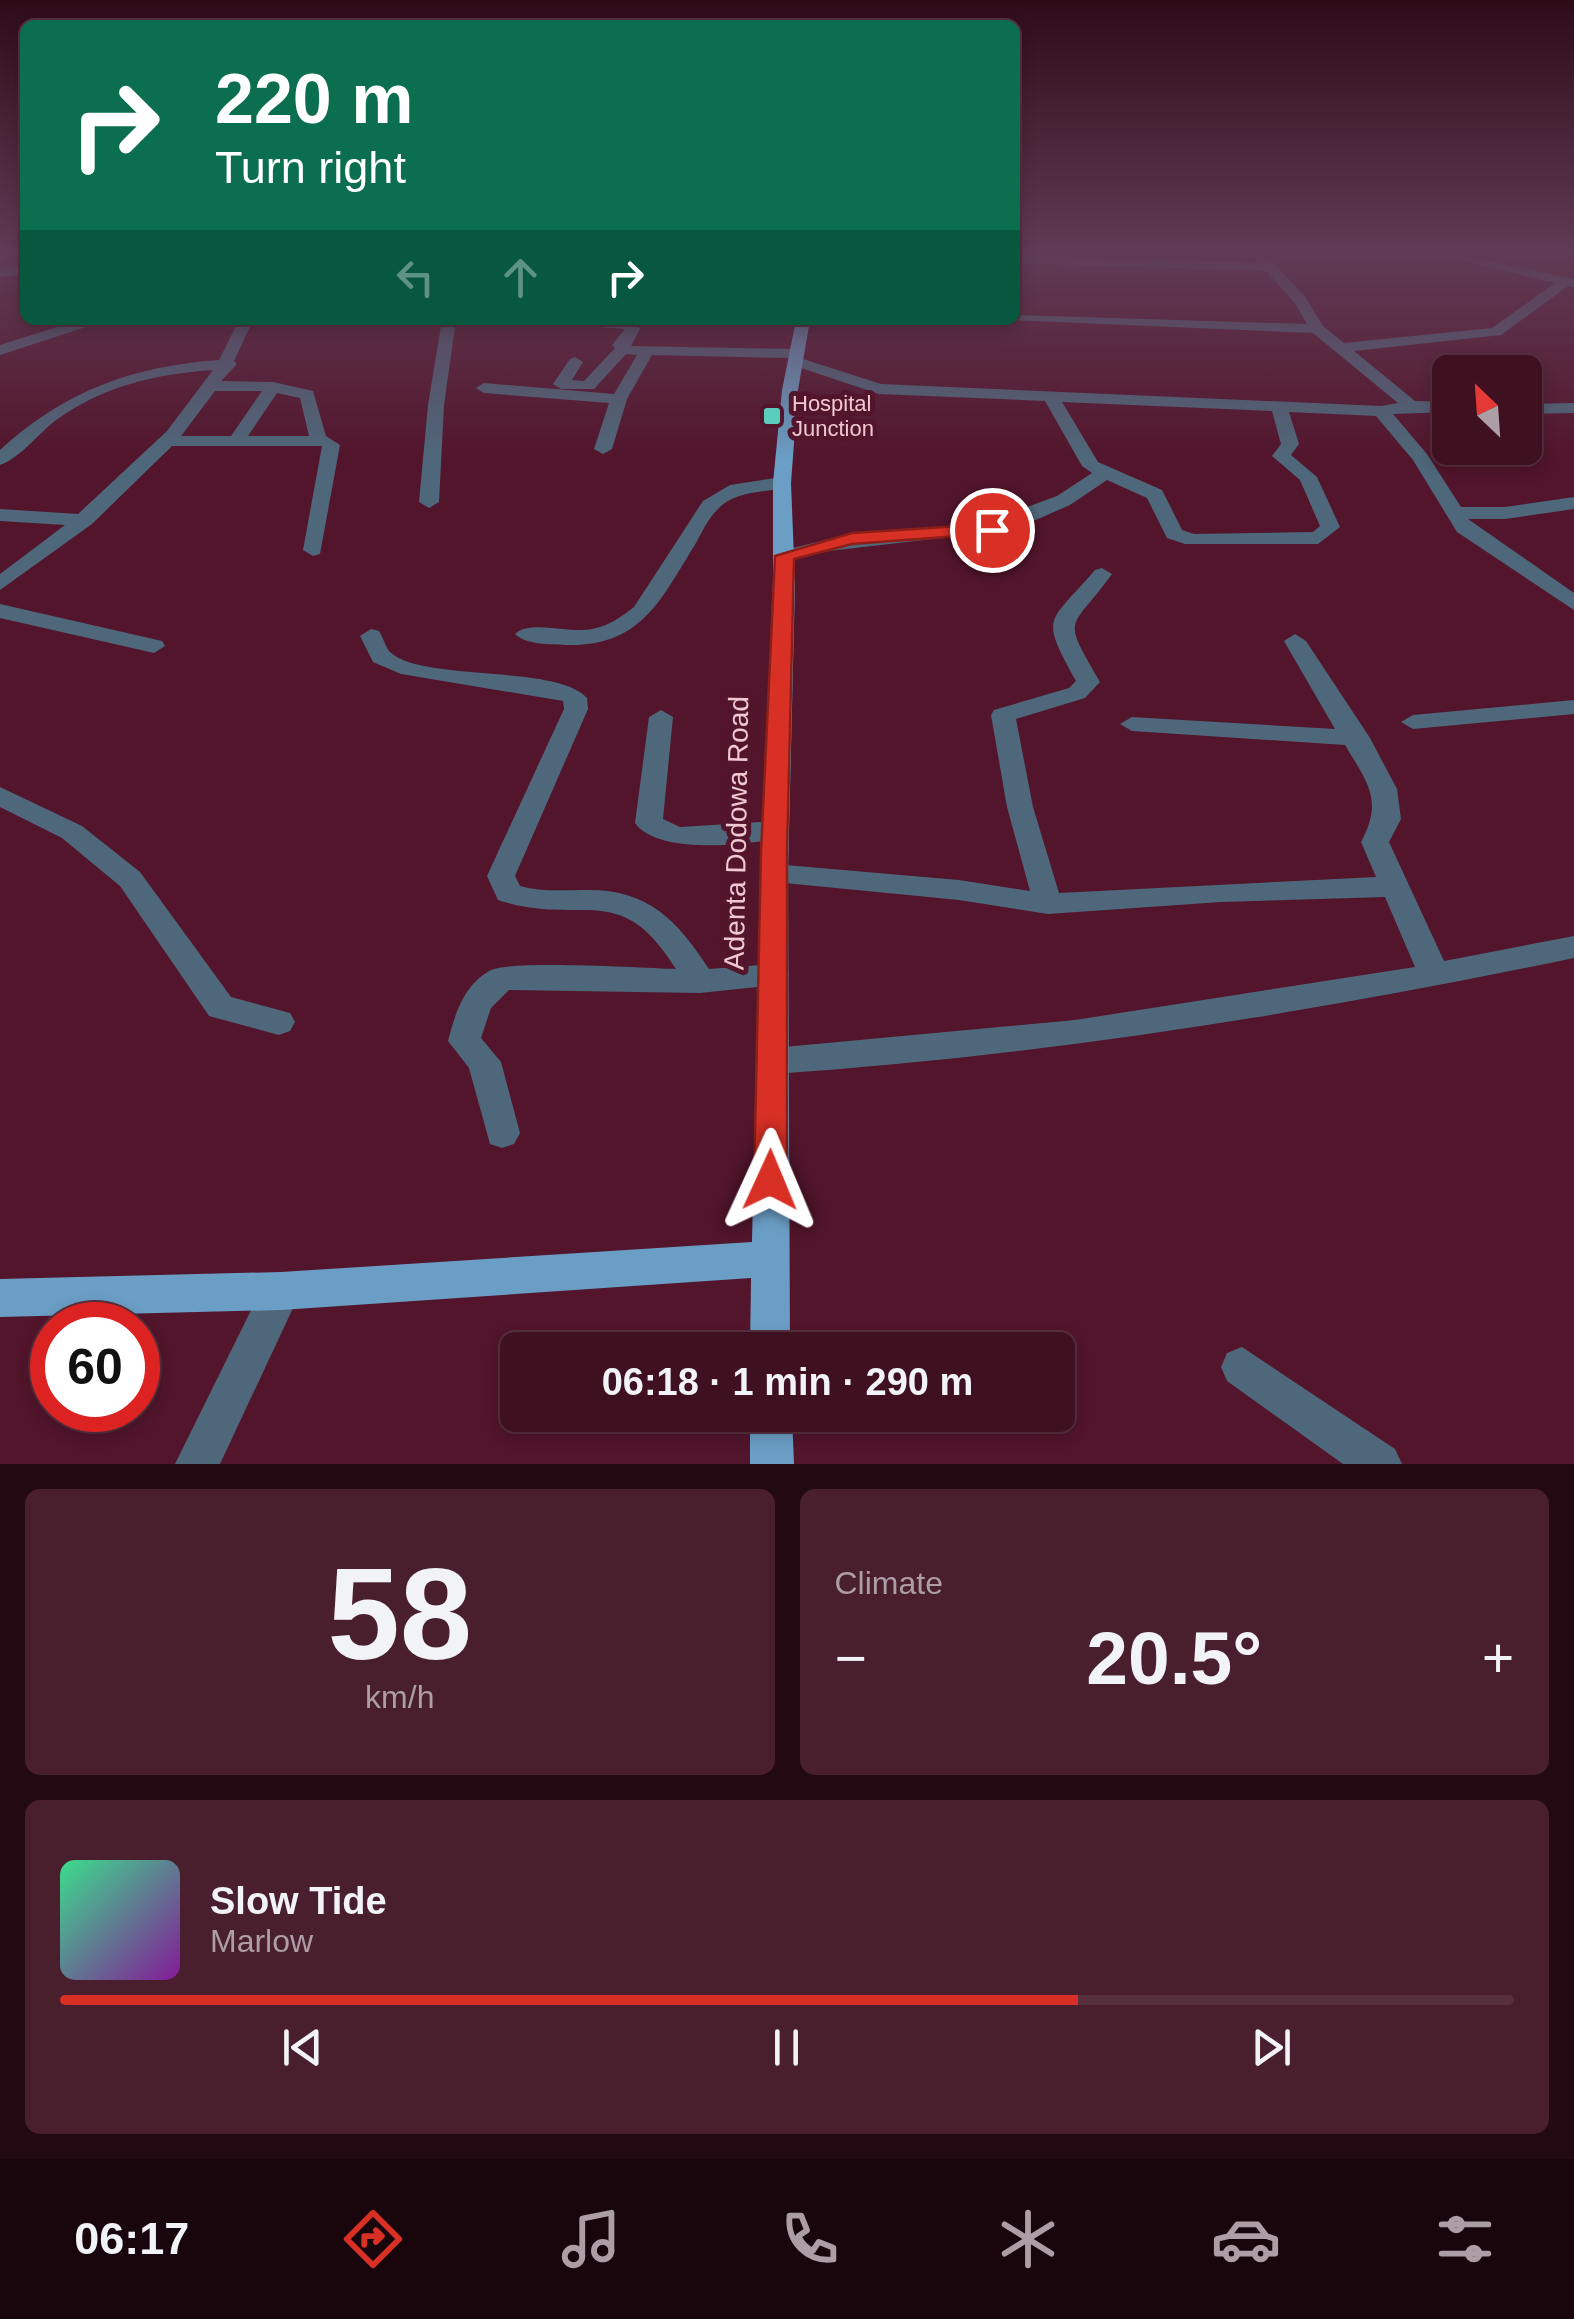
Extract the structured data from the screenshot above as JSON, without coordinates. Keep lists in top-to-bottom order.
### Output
{
  "streets": {
    "main road": ["Adenta Dodowa Road"]
  },
  "places": {
    "transit": ["Hospital Junction"]
  },
  "north": "top left",
  "page": {
    "turn": ["220 m", "Turn right"],
    "limit": "60",
    "trip": "06:18 · 1 min · 290 m",
    "tile": [
      ["58", "km/h"],
      "Climate"
    ],
    "heat": ["−", "20.5°", "+"],
    "song": ["Slow Tide", "Marlow"],
    "tabs": "06:17"
  }
}
